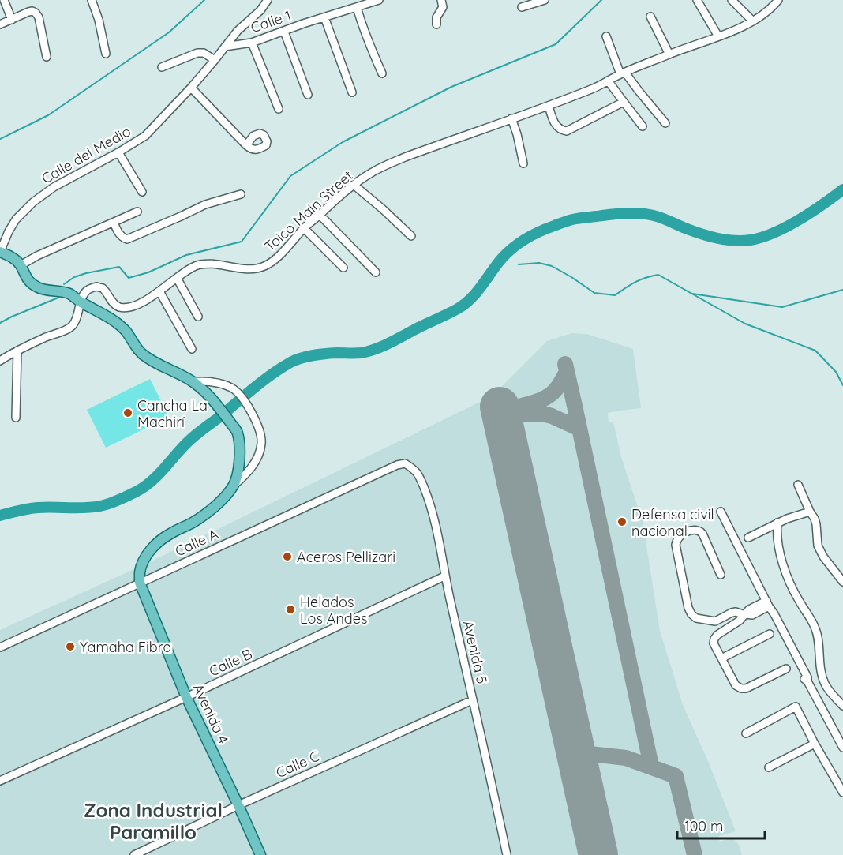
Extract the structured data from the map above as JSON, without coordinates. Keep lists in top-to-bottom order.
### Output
{
  "streets": {
    "main road": ["Avenida 4"],
    "street": [
      "Calle 1",
      "Calle del Medio",
      "Toico Main Street",
      "Calle A",
      "Avenida 5",
      "Calle B",
      "Calle C"
    ]
  },
  "crossings": [
    ["Calle 1", "Calle del Medio"],
    ["Calle A", "Avenida 5"],
    ["Calle A", "Avenida 4"],
    ["Avenida 5", "Calle B"],
    ["Avenida 5", "Calle C"],
    ["Calle B", "Avenida 4"],
    ["Avenida 4", "Calle C"]
  ],
  "districts": ["Zona Industrial Paramillo"],
  "places": [
    "Cancha La Machirí",
    "Defensa civil nacional",
    "Aceros Pellizari",
    "Helados Los Andes",
    "Yamaha Fibra"
  ],
  "scale_bar": "100 m"
}
